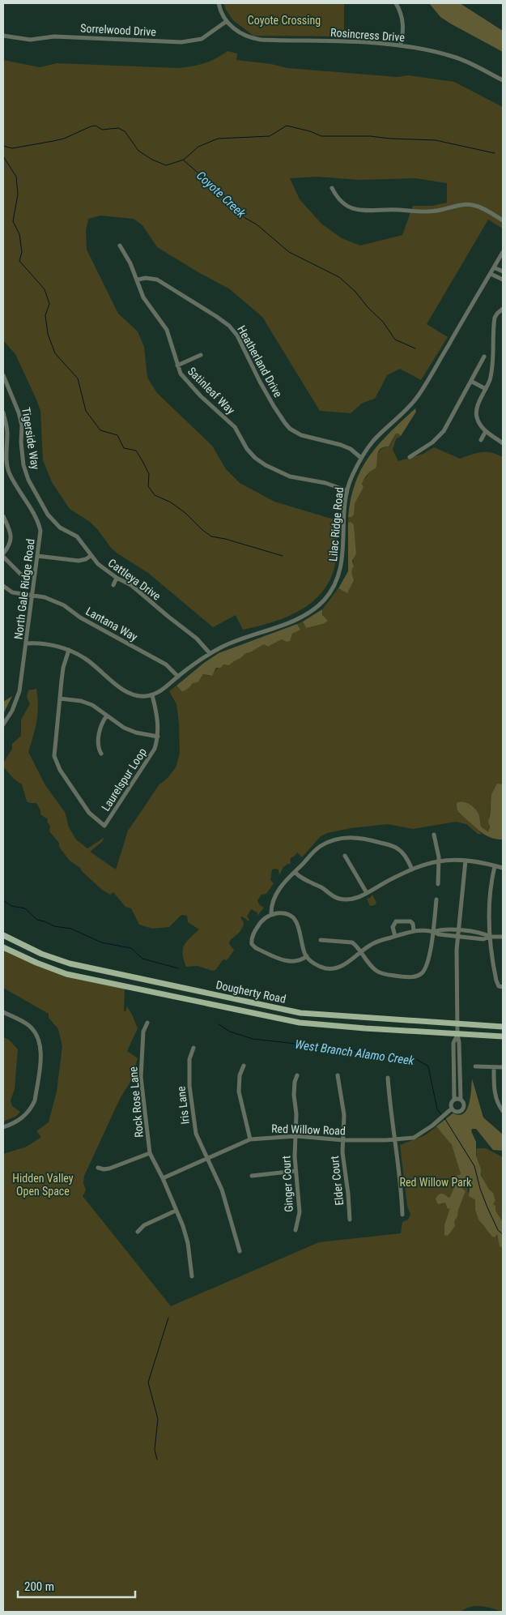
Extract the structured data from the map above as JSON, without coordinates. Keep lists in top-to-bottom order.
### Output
{
  "streets": {
    "main road": ["Dougherty Road"],
    "street": [
      "Sorrelwood Drive",
      "Rosincress Drive",
      "Heatherland Drive",
      "Satinleaf Way",
      "Tigerside Way",
      "Lilac Ridge Road",
      "Cattleya Drive",
      "North Gale Ridge Road",
      "Lantana Way",
      "Laurelspur Loop",
      "Rock Rose Lane",
      "Iris Lane",
      "Red Willow Road",
      "Elder Court",
      "Ginger Court"
    ]
  },
  "crossings": [
    ["Sorrelwood Drive", "Rosincress Drive"],
    ["Heatherland Drive", "Satinleaf Way"],
    ["Heatherland Drive", "Lilac Ridge Road"],
    ["Satinleaf Way", "Lilac Ridge Road"],
    ["Tigerside Way", "Cattleya Drive"],
    ["Lilac Ridge Road", "Cattleya Drive"],
    ["Lilac Ridge Road", "Lantana Way"],
    ["Lilac Ridge Road", "Laurelspur Loop"],
    ["North Gale Ridge Road", "Lantana Way"],
    ["Rock Rose Lane", "Red Willow Road"],
    ["Iris Lane", "Red Willow Road"],
    ["Red Willow Road", "Elder Court"],
    ["Red Willow Road", "Ginger Court"]
  ],
  "water": ["Coyote Creek", "West Branch Alamo Creek"],
  "parks": ["Coyote Crossing", "Hidden Valley Open Space", "Red Willow Park"],
  "scale_bar": "200 m"
}
